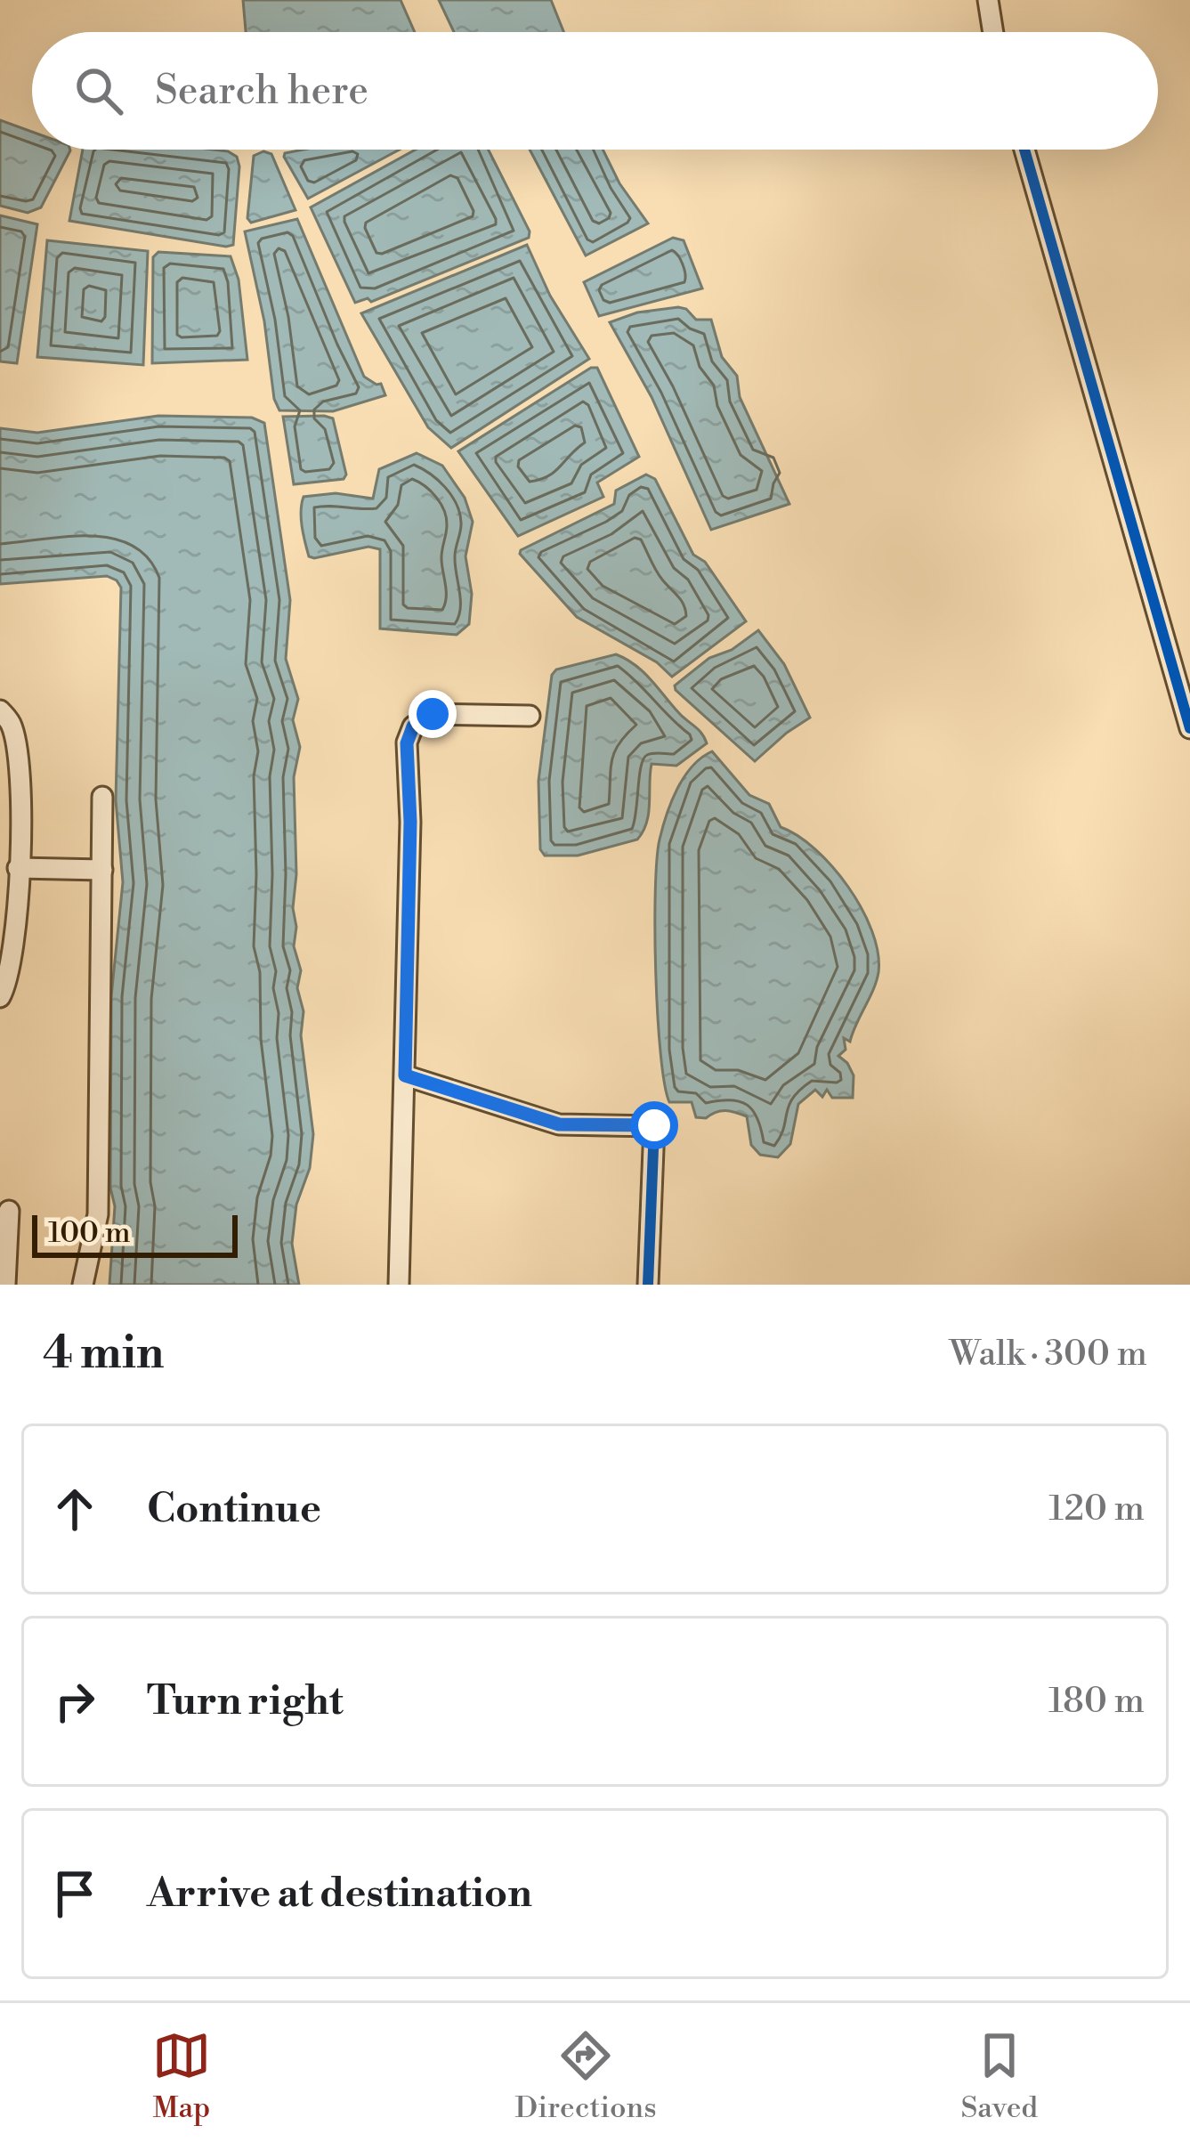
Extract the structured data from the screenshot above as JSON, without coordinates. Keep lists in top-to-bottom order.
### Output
{
  "scale_bar": "100 m",
  "page": {
    "search": "Search here",
    "scale": "100 m",
    "heading": ["4 min", "Walk · 300 m"],
    "list": [
      ["Continue", "120 m"],
      ["Turn right", "180 m"],
      "Arrive at destination"
    ],
    "nav": ["Map", "Directions", "Saved"]
  }
}
